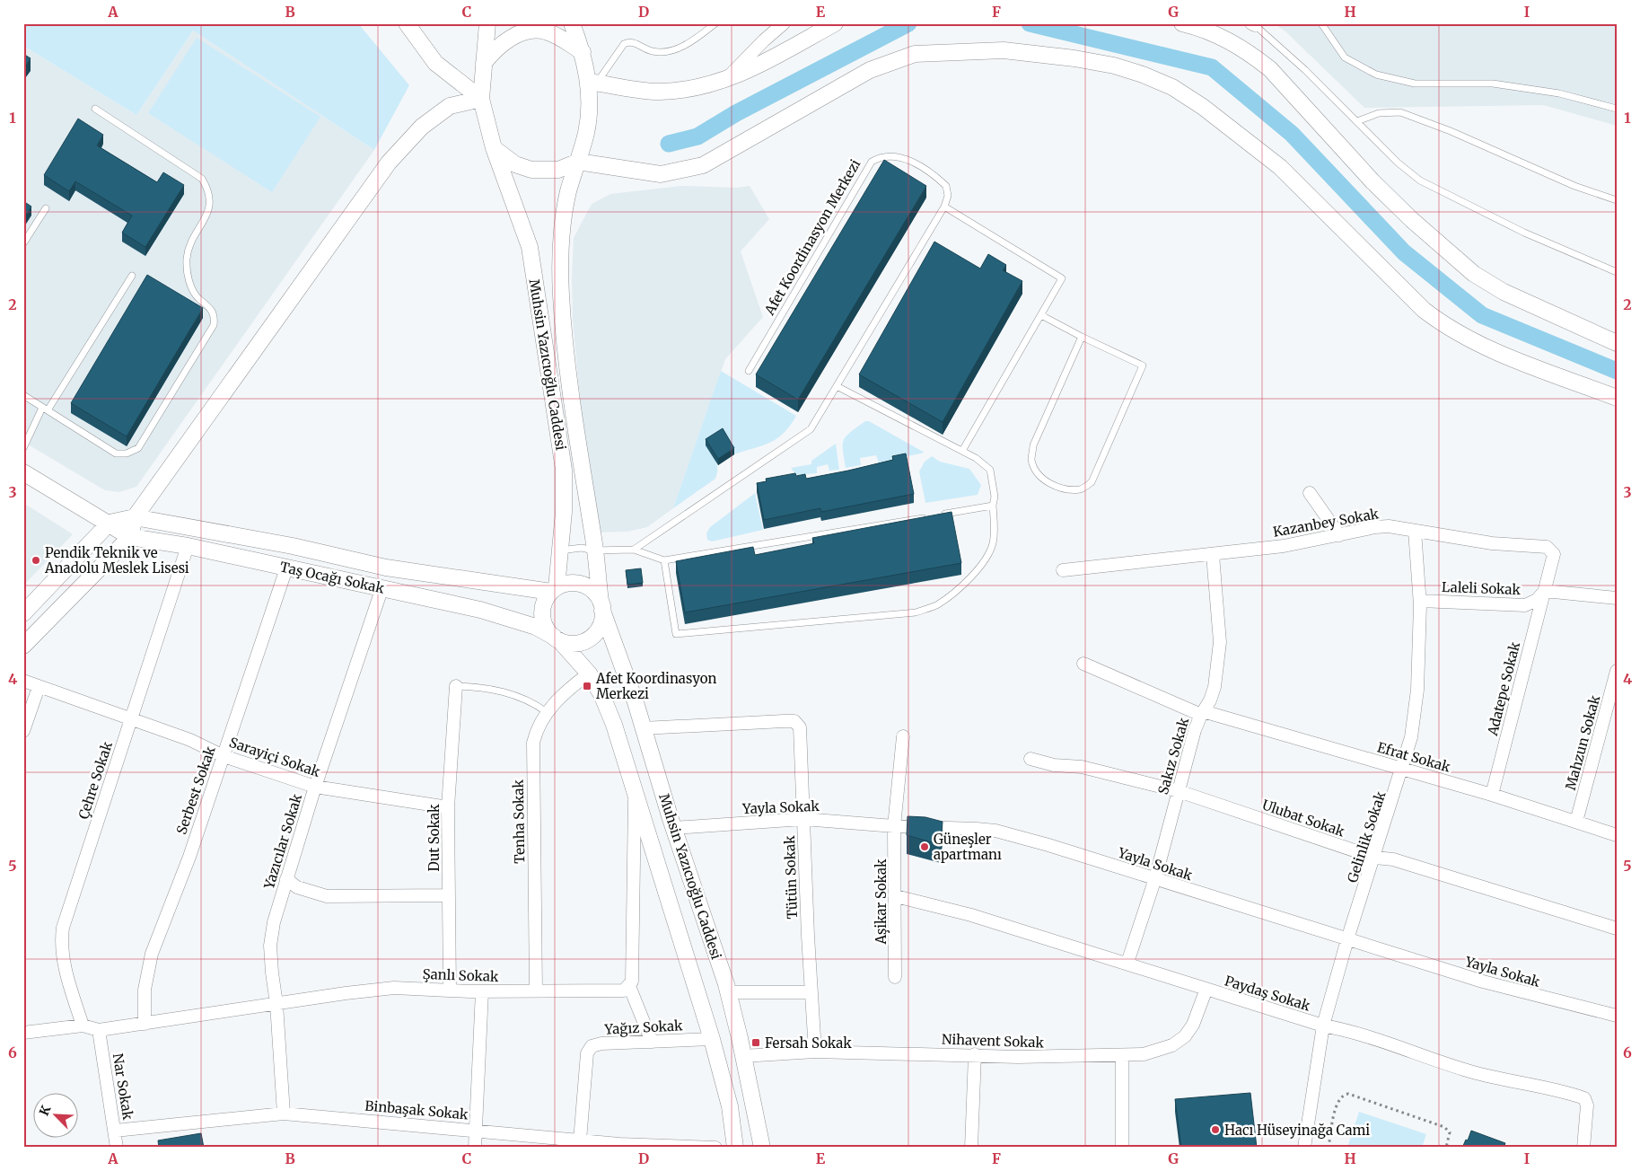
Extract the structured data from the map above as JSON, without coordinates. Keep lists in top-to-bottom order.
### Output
{
  "streets": {
    "street": [
      "Muhsin Yazıcıoğlu Caddesi",
      "Kazanbey Sokak",
      "Taş Ocağı Sokak",
      "Laleli Sokak",
      "Adatepe Sokak",
      "Mahzun Sokak",
      "Sakız Sokak",
      "Sarayiçi Sokak",
      "Efrat Sokak",
      "Çehre Sokak",
      "Serbest Sokak",
      "Yayla Sokak",
      "Ulubat Sokak",
      "Tenha Sokak",
      "Gelinlik Sokak",
      "Dut Sokak",
      "Yazıcılar Sokak",
      "Tütün Sokak",
      "Aşikar Sokak",
      "Şanlı Sokak",
      "Paydaş Sokak",
      "Yağız Sokak",
      "Nihavent Sokak",
      "Nar Sokak",
      "Binbaşak Sokak"
    ],
    "lane": ["Afet Koordinasyon Merkezi"]
  },
  "crossings": [
    ["Muhsin Yazıcıoğlu Caddesi", "Taş Ocağı Sokak"],
    ["Muhsin Yazıcıoğlu Caddesi", "Yayla Sokak"],
    ["Muhsin Yazıcıoğlu Caddesi", "Tenha Sokak"],
    ["Muhsin Yazıcıoğlu Caddesi", "Tütün Sokak"],
    ["Muhsin Yazıcıoğlu Caddesi", "Yağız Sokak"],
    ["Muhsin Yazıcıoğlu Caddesi", "Nihavent Sokak"],
    ["Kazanbey Sokak", "Laleli Sokak"],
    ["Kazanbey Sokak", "Adatepe Sokak"],
    ["Kazanbey Sokak", "Sakız Sokak"],
    ["Kazanbey Sokak", "Gelinlik Sokak"],
    ["Taş Ocağı Sokak", "Çehre Sokak"],
    ["Taş Ocağı Sokak", "Serbest Sokak"],
    ["Taş Ocağı Sokak", "Yazıcılar Sokak"],
    ["Laleli Sokak", "Adatepe Sokak"],
    ["Laleli Sokak", "Gelinlik Sokak"],
    ["Adatepe Sokak", "Efrat Sokak"],
    ["Mahzun Sokak", "Efrat Sokak"],
    ["Sakız Sokak", "Efrat Sokak"],
    ["Sakız Sokak", "Yayla Sokak"],
    ["Sakız Sokak", "Ulubat Sokak"],
    ["Sakız Sokak", "Paydaş Sokak"],
    ["Sarayiçi Sokak", "Çehre Sokak"],
    ["Sarayiçi Sokak", "Serbest Sokak"],
    ["Sarayiçi Sokak", "Dut Sokak"],
    ["Sarayiçi Sokak", "Yazıcılar Sokak"],
    ["Efrat Sokak", "Gelinlik Sokak"],
    ["Serbest Sokak", "Şanlı Sokak"],
    ["Yayla Sokak", "Gelinlik Sokak"],
    ["Yayla Sokak", "Tütün Sokak"],
    ["Yayla Sokak", "Aşikar Sokak"],
    ["Ulubat Sokak", "Gelinlik Sokak"],
    ["Tenha Sokak", "Şanlı Sokak"],
    ["Gelinlik Sokak", "Paydaş Sokak"],
    ["Dut Sokak", "Şanlı Sokak"],
    ["Yazıcılar Sokak", "Şanlı Sokak"],
    ["Yazıcılar Sokak", "Binbaşak Sokak"],
    ["Tütün Sokak", "Nihavent Sokak"],
    ["Aşikar Sokak", "Paydaş Sokak"],
    ["Şanlı Sokak", "Nar Sokak"],
    ["Paydaş Sokak", "Nihavent Sokak"],
    ["Yağız Sokak", "Binbaşak Sokak"],
    ["Nar Sokak", "Binbaşak Sokak"]
  ],
  "places": {
    "other": ["Pendik Teknik ve Anadolu Meslek Lisesi", "Güneşler apartmanı", "Hacı Hüseyinağa Cami"],
    "transit": ["Afet Koordinasyon Merkezi", "Fersah Sokak"]
  },
  "north": "top left",
  "grid": {
    "columns": [
      "A",
      "B",
      "C",
      "D",
      "E",
      "F",
      "G",
      "H",
      "I"
    ],
    "rows": [
      "1",
      "2",
      "3",
      "4",
      "5",
      "6"
    ]
  }
}
